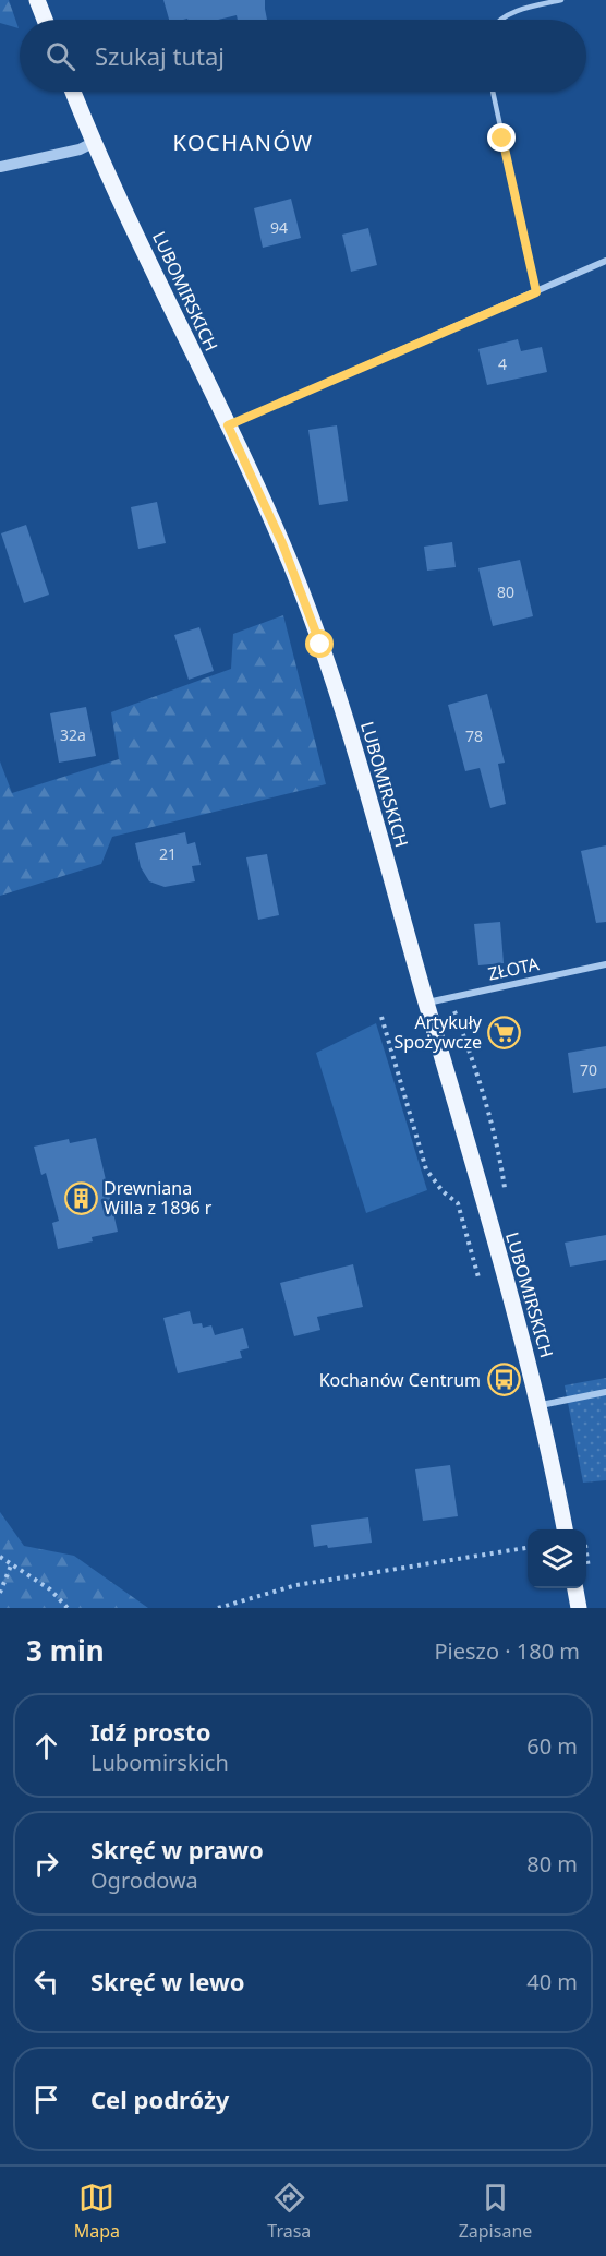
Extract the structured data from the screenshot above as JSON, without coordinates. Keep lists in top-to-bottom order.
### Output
{
  "streets": {
    "main road": ["LUBOMIRSKICH"],
    "street": ["ZŁOTA"]
  },
  "crossings": [
    ["LUBOMIRSKICH", "ZŁOTA"]
  ],
  "districts": ["KOCHANÓW"],
  "places": {
    "supermarket": ["Artykuły Spożywcze"],
    "building": ["Drewniana Willa z 1896 r"],
    "bus stop": ["Kochanów Centrum"]
  },
  "house_numbers": [
    "94",
    "4",
    "80",
    "32a",
    "78",
    "21",
    "70"
  ],
  "page": {
    "search": "Szukaj tutaj",
    "heading": ["3 min", "Pieszo · 180 m"],
    "list": [
      ["Idź prosto", "Lubomirskich", "60 m"],
      ["Skręć w prawo", "Ogrodowa", "80 m"],
      ["Skręć w lewo", "40 m"],
      "Cel podróży"
    ],
    "nav": ["Mapa", "Trasa", "Zapisane"]
  }
}
